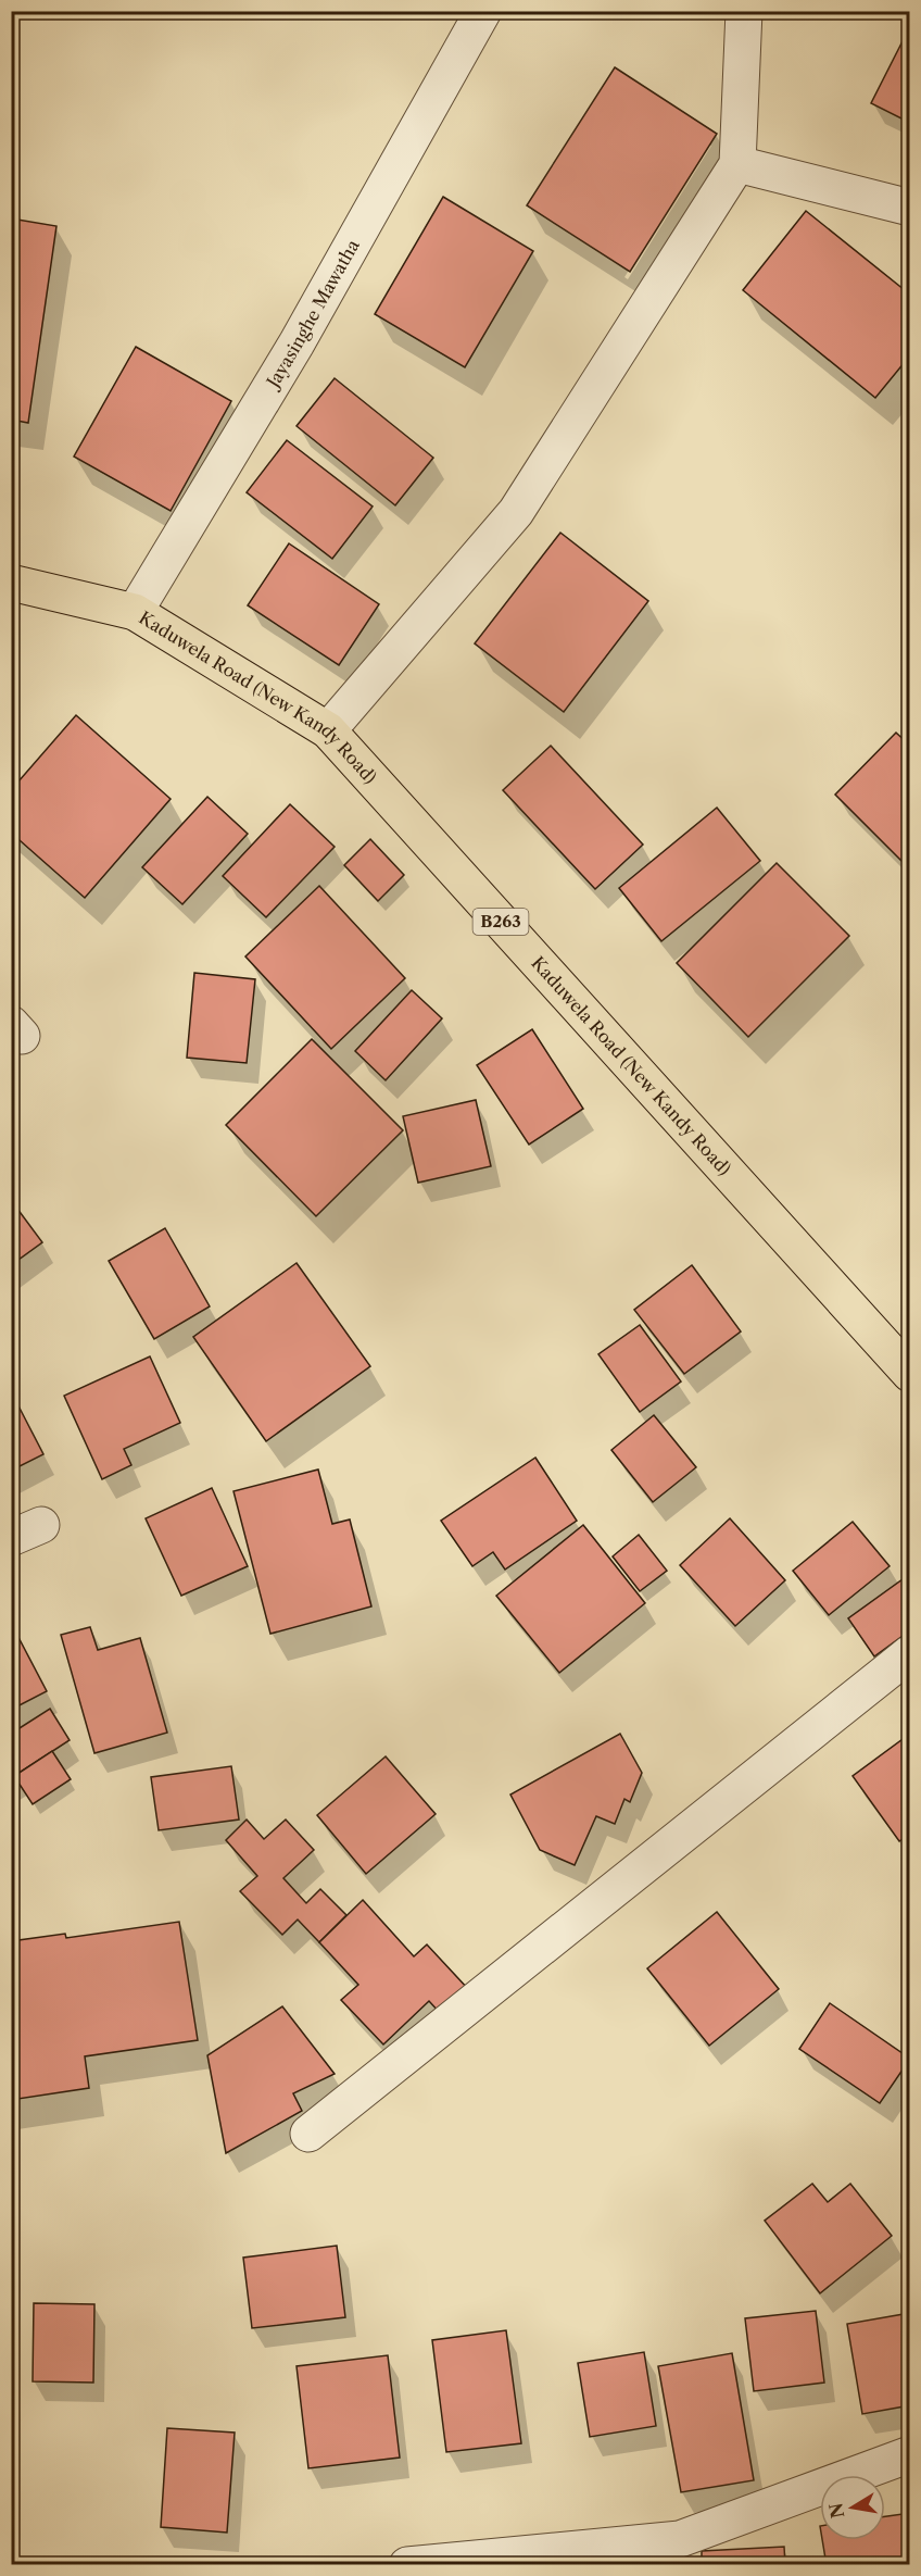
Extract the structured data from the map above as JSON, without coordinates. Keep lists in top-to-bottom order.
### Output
{
  "streets": {
    "main road": ["Kaduwela Road (New Kandy Road)", "B263"],
    "street": ["Jayasinghe Mawatha"]
  },
  "crossings": [
    ["Jayasinghe Mawatha", "Kaduwela Road (New Kandy Road)"]
  ],
  "north": "left"
}
